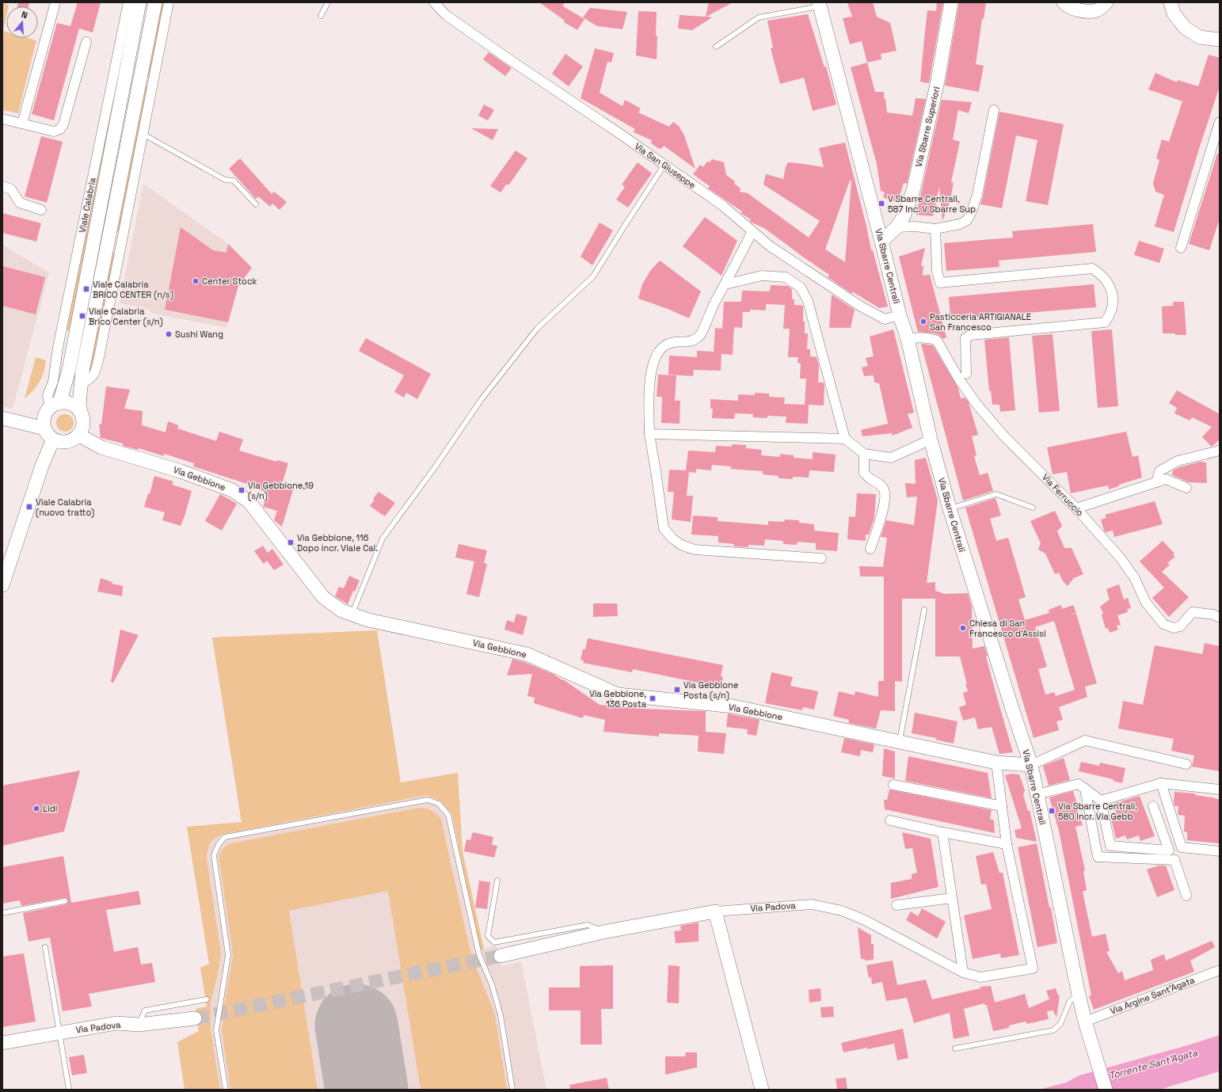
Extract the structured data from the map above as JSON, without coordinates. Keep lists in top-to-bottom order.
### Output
{
  "streets": {
    "street": [
      "Via Sbarre Superiori",
      "Via San Giuseppe",
      "Viale Calabria",
      "Via Sbarre Centrali",
      "Via Gebbione",
      "Via Ferruccio",
      "Via Padova",
      "Via Argine Sant'Agata"
    ]
  },
  "crossings": [
    ["Via Sbarre Superiori", "Via Sbarre Centrali"],
    ["Via San Giuseppe", "Via Sbarre Centrali"],
    ["Viale Calabria", "Via Gebbione"],
    ["Via Sbarre Centrali", "Via Gebbione"],
    ["Via Sbarre Centrali", "Via Ferruccio"],
    ["Via Sbarre Centrali", "Via Argine Sant'Agata"]
  ],
  "water": ["Torrente Sant'Agata"],
  "places": {
    "transit": [
      "V Sbarre Centrali, 587 Inc. V Sbarre Sup",
      "Viale Calabria BRICO CENTER (n/s)",
      "Viale Calabria Brico Center (s/n)",
      "Via Gebbione,19 (s/n)",
      "Viale Calabria (nuovo tratto)",
      "Via Gebbione, 116 Dopo incr. Viale Cal.",
      "Via Gebbione Posta (s/n)",
      "Via Gebbione, 136 Posta",
      "Via Sbarre Centrali, 580 Incr. Via Gebb"
    ],
    "other": [
      "Center Stock",
      "Pasticceria ARTIGIANALE San Francesco",
      "Sushi Wang",
      "Chiesa di San Francesco d'Assisi",
      "Lidl"
    ]
  },
  "north": "top"
}
